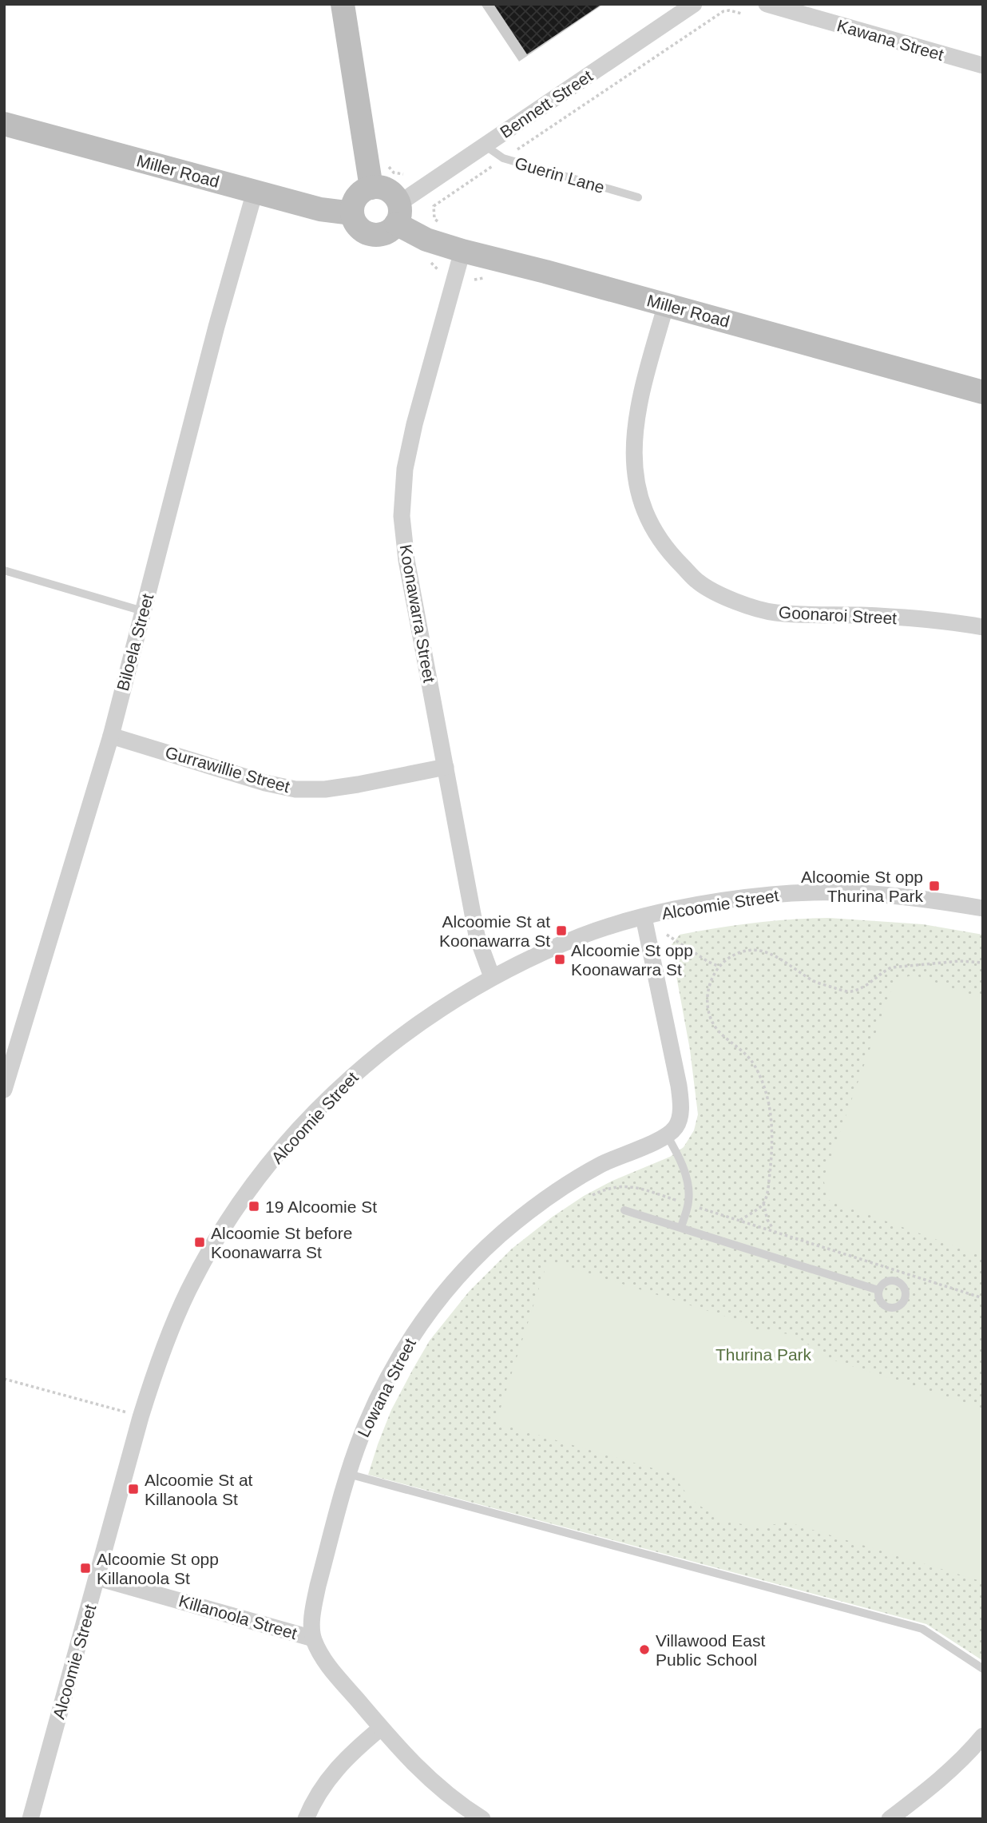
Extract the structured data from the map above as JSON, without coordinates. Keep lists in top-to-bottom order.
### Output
{
  "streets": {
    "main road": ["Miller Road"],
    "street": [
      "Kawana Street",
      "Bennett Street",
      "Koonawarra Street",
      "Goonaroi Street",
      "Biloela Street",
      "Gurrawillie Street",
      "Alcoomie Street",
      "Lowana Street",
      "Killanoola Street"
    ],
    "lane": ["Guerin Lane"]
  },
  "crossings": [
    ["Bennett Street", "Miller Road"],
    ["Bennett Street", "Guerin Lane"],
    ["Miller Road", "Koonawarra Street"],
    ["Miller Road", "Goonaroi Street"],
    ["Miller Road", "Biloela Street"],
    ["Koonawarra Street", "Gurrawillie Street"],
    ["Koonawarra Street", "Alcoomie Street"],
    ["Biloela Street", "Gurrawillie Street"],
    ["Alcoomie Street", "Killanoola Street"],
    ["Lowana Street", "Killanoola Street"]
  ],
  "parks": ["Thurina Park"],
  "places": {
    "transit": [
      "Alcoomie St opp Thurina Park",
      "Alcoomie St at Koonawarra St",
      "Alcoomie St opp Koonawarra St",
      "19 Alcoomie St",
      "Alcoomie St before Koonawarra St",
      "Alcoomie St at Killanoola St",
      "Alcoomie St opp Killanoola St"
    ],
    "other": ["Villawood East Public School"]
  }
}
